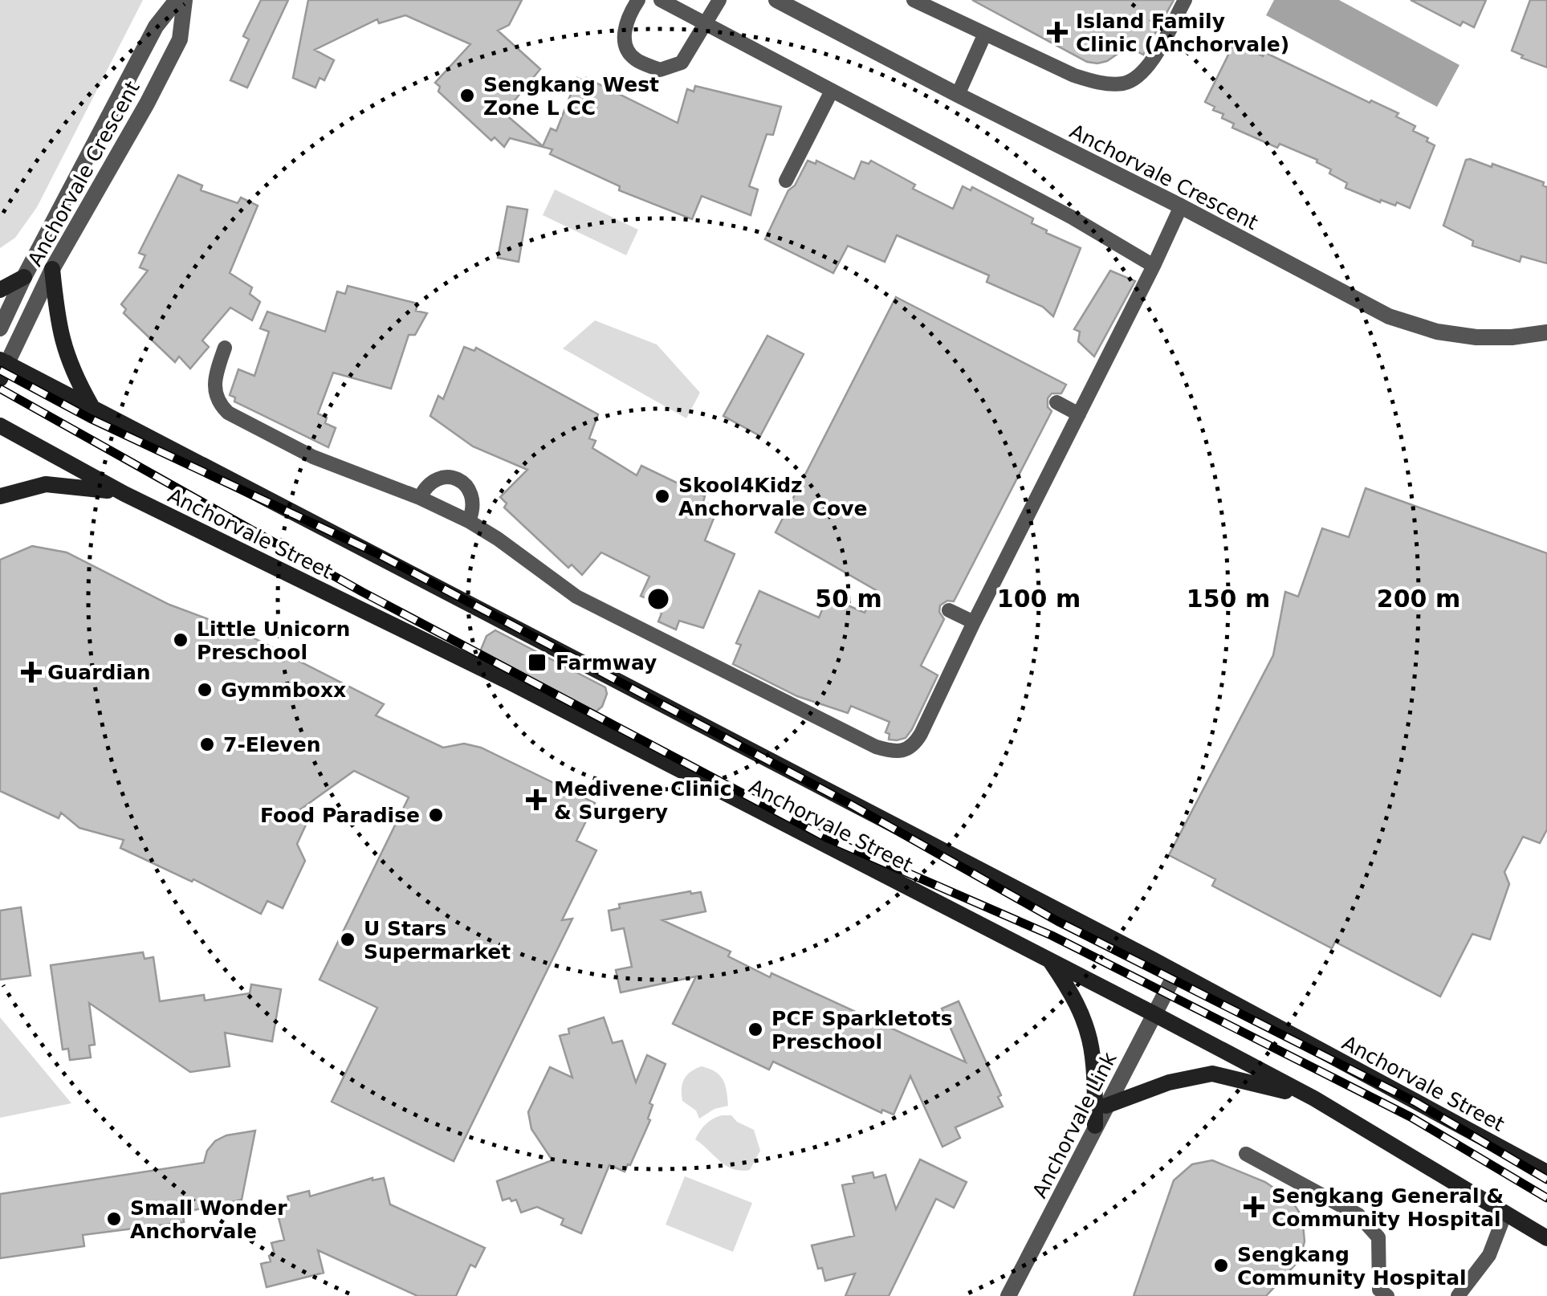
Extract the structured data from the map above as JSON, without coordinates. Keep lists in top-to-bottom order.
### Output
{
  "streets": {
    "street": ["Anchorvale Crescent", "Anchorvale Street", "Anchorvale Link"]
  },
  "crossings": [
    ["Anchorvale Crescent", "Anchorvale Street"],
    ["Anchorvale Street", "Anchorvale Link"]
  ],
  "places": {
    "health": [
      "Island Family Clinic (Anchorvale)",
      "Guardian",
      "Medivene Clinic & Surgery",
      "Sengkang General & Community Hospital"
    ],
    "other": [
      "Sengkang West Zone L CC",
      "Skool4Kidz Anchorvale Cove",
      "Little Unicorn Preschool",
      "Gymmboxx",
      "7-Eleven",
      "Food Paradise",
      "U Stars Supermarket",
      "PCF Sparkletots Preschool",
      "Small Wonder Anchorvale",
      "Sengkang Community Hospital"
    ],
    "transit": ["Farmway"]
  },
  "rings": [
    "50 m",
    "100 m",
    "150 m",
    "200 m"
  ]
}
